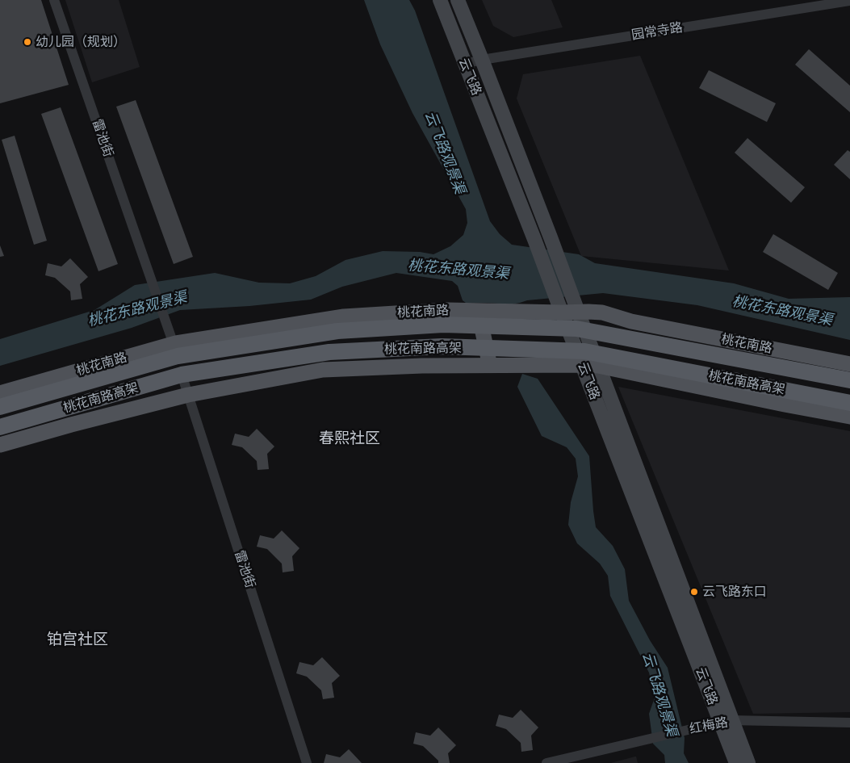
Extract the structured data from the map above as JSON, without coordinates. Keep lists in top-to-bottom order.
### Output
{
  "streets": {
    "highway": ["桃花南路高架"],
    "main road": ["云飞路", "桃花南路"],
    "street": ["园常寺路", "雷池街", "红梅路"]
  },
  "crossings": [
    ["园常寺路", "云飞路"],
    ["云飞路", "桃花南路"],
    ["云飞路", "红梅路"],
    ["雷池街", "桃花南路"],
    ["雷池街", "桃花南路高架"],
    ["桃花南路", "桃花南路高架"]
  ],
  "districts": ["春熙社区", "铂宫社区"],
  "water": ["云飞路观景渠", "桃花东路观景渠"],
  "places": ["幼儿园（规划）", "云飞路东口"]
}
